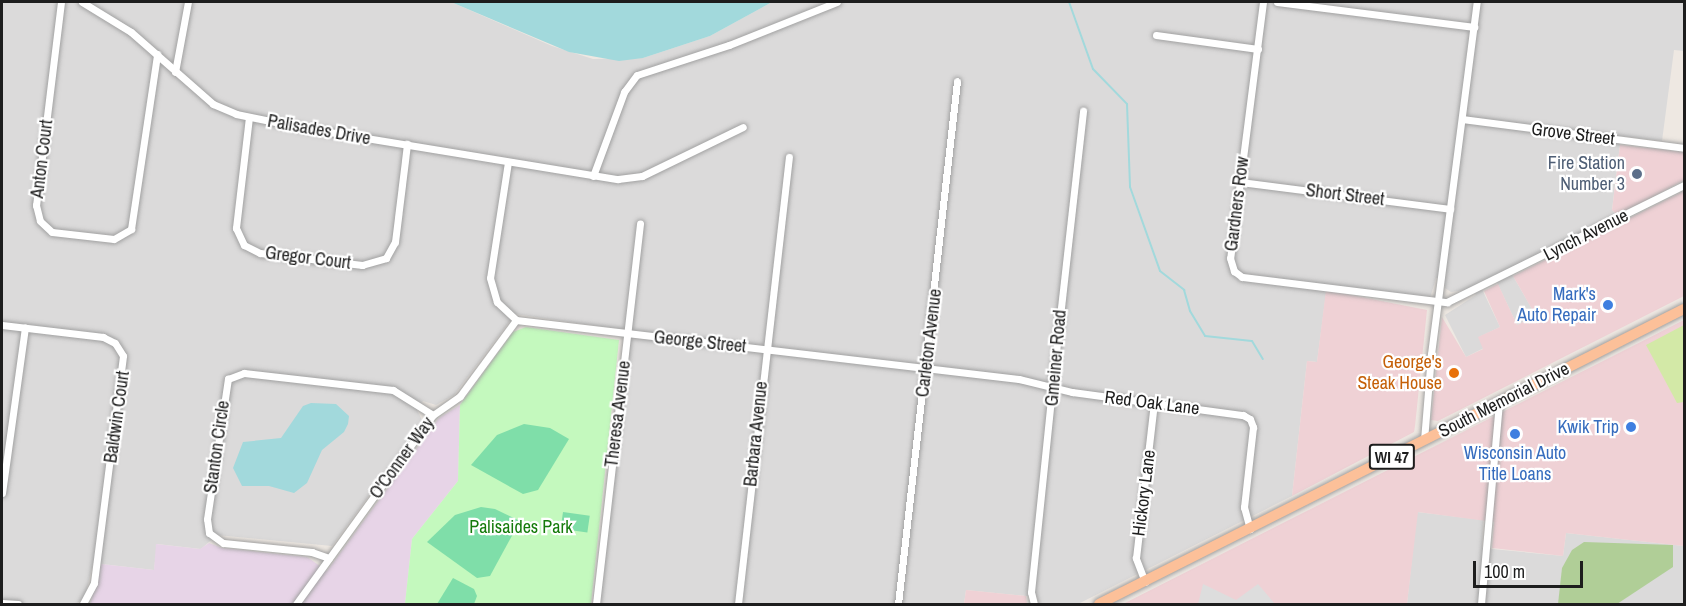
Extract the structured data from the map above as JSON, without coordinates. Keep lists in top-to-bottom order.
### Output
{
  "streets": {
    "main road": ["South Memorial Drive", "WI 47"],
    "street": [
      "Palisades Drive",
      "Grove Street",
      "Anton Court",
      "Short Street",
      "Gardners Row",
      "Lynch Avenue",
      "Gregor Court",
      "George Street",
      "Carleton Avenue",
      "Gmeiner Road",
      "Red Oak Lane",
      "Theresa Avenue",
      "Baldwin Court",
      "Barbara Avenue",
      "Stanton Circle",
      "O'Conner Way",
      "Hickory Lane"
    ]
  },
  "crossings": [
    ["Palisades Drive", "Anton Court"],
    ["Palisades Drive", "Gregor Court"],
    ["Short Street", "Gardners Row"],
    ["Gardners Row", "Lynch Avenue"],
    ["George Street", "Carleton Avenue"],
    ["George Street", "Gmeiner Road"],
    ["George Street", "Red Oak Lane"],
    ["George Street", "Theresa Avenue"],
    ["George Street", "Barbara Avenue"],
    ["George Street", "O'Conner Way"],
    ["Gmeiner Road", "Red Oak Lane"],
    ["South Memorial Drive", "Red Oak Lane"],
    ["South Memorial Drive", "Hickory Lane"],
    ["Red Oak Lane", "Hickory Lane"],
    ["Stanton Circle", "O'Conner Way"]
  ],
  "parks": ["Palisaides Park"],
  "places": [
    "Fire Station Number 3",
    "Mark's Auto Repair",
    "George's Steak House",
    "Kwik Trip",
    "Wisconsin Auto Title Loans"
  ],
  "scale_bar": "100 m"
}
